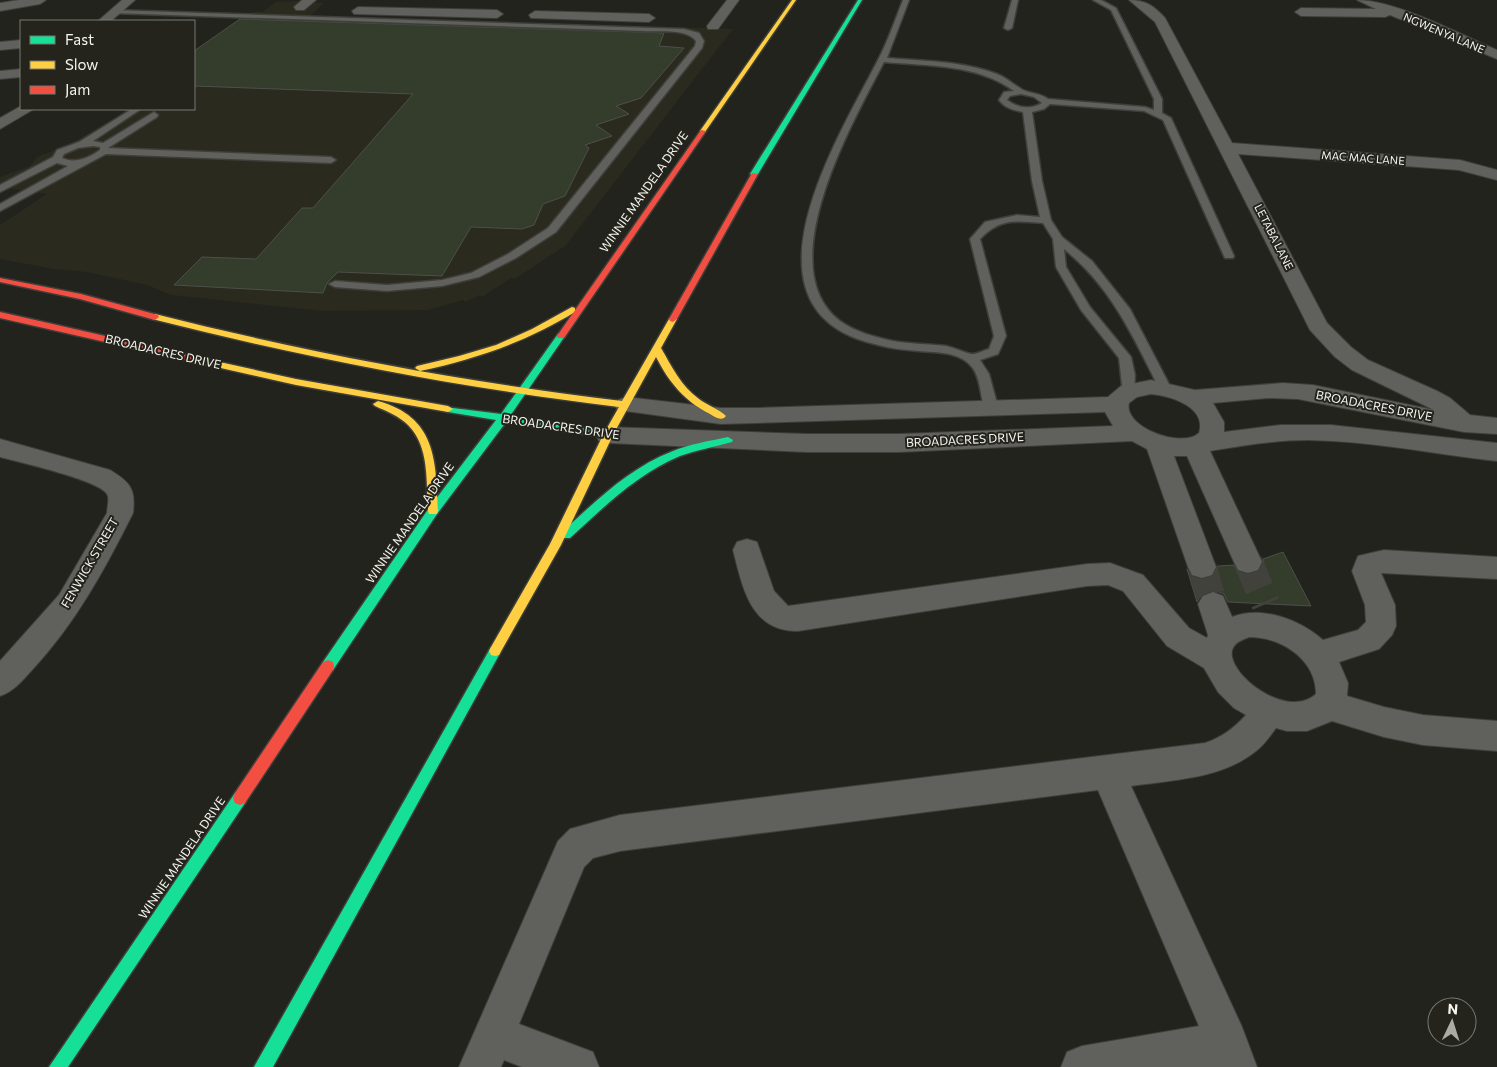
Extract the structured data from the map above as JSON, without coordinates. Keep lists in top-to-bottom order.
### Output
{
  "streets": {
    "main road": ["WINNIE MANDELA DRIVE", "BROADACRES DRIVE"],
    "street": [
      "NGWENYA LANE",
      "MAC MAC LANE",
      "LETABA LANE",
      "FENWICK STREET"
    ]
  },
  "crossings": [
    ["MAC MAC LANE", "LETABA LANE"],
    ["WINNIE MANDELA DRIVE", "BROADACRES DRIVE"],
    ["LETABA LANE", "BROADACRES DRIVE"]
  ],
  "legend": ["Fast", "Slow", "Jam"],
  "north": "top"
}
